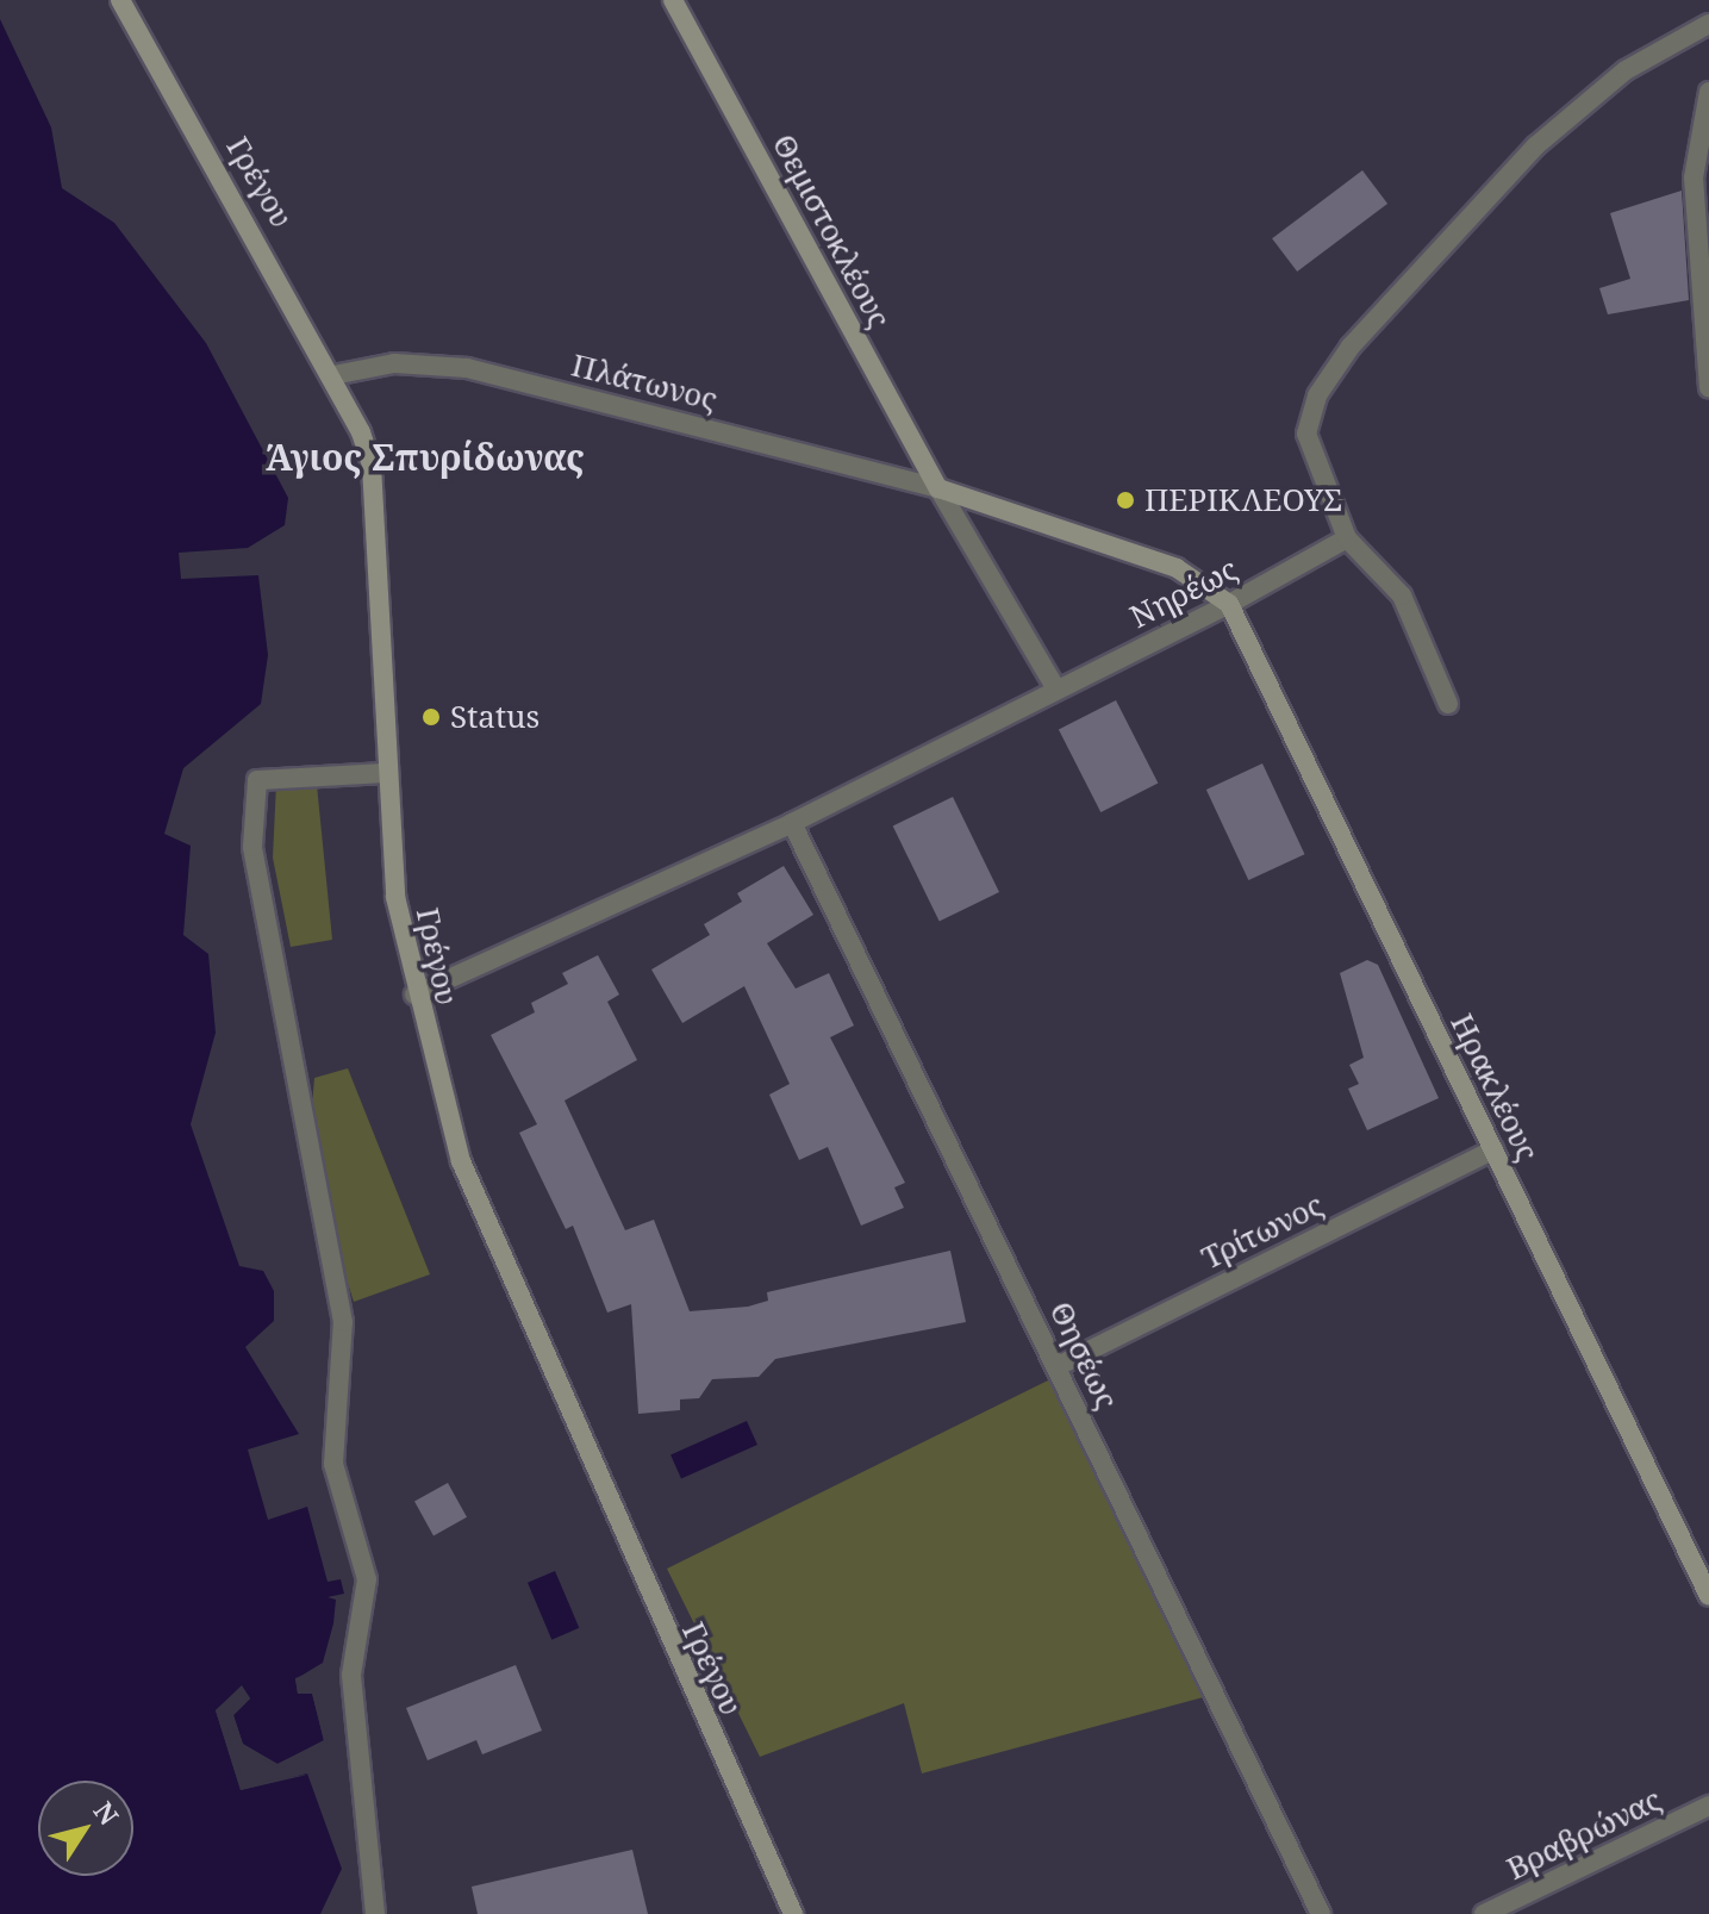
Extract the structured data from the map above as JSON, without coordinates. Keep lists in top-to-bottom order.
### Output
{
  "streets": {
    "main road": ["Γρέγου", "Θεμιστοκλέους", "Ηρακλέους"],
    "street": [
      "Πλάτωνος",
      "Νηρέως",
      "Τρίτωνος",
      "Θησέως",
      "Βραβρώνας"
    ]
  },
  "crossings": [
    ["Γρέγου", "Πλάτωνος"],
    ["Γρέγου", "Νηρέως"],
    ["Θεμιστοκλέους", "Πλάτωνος"],
    ["Νηρέως", "Ηρακλέους"],
    ["Νηρέως", "Θησέως"],
    ["Ηρακλέους", "Τρίτωνος"],
    ["Τρίτωνος", "Θησέως"]
  ],
  "districts": ["Άγιος Σπυρίδωνας"],
  "places": ["ΠΕΡΙΚΛΕΟΥΣ", "Status"],
  "north": "top right"
}
